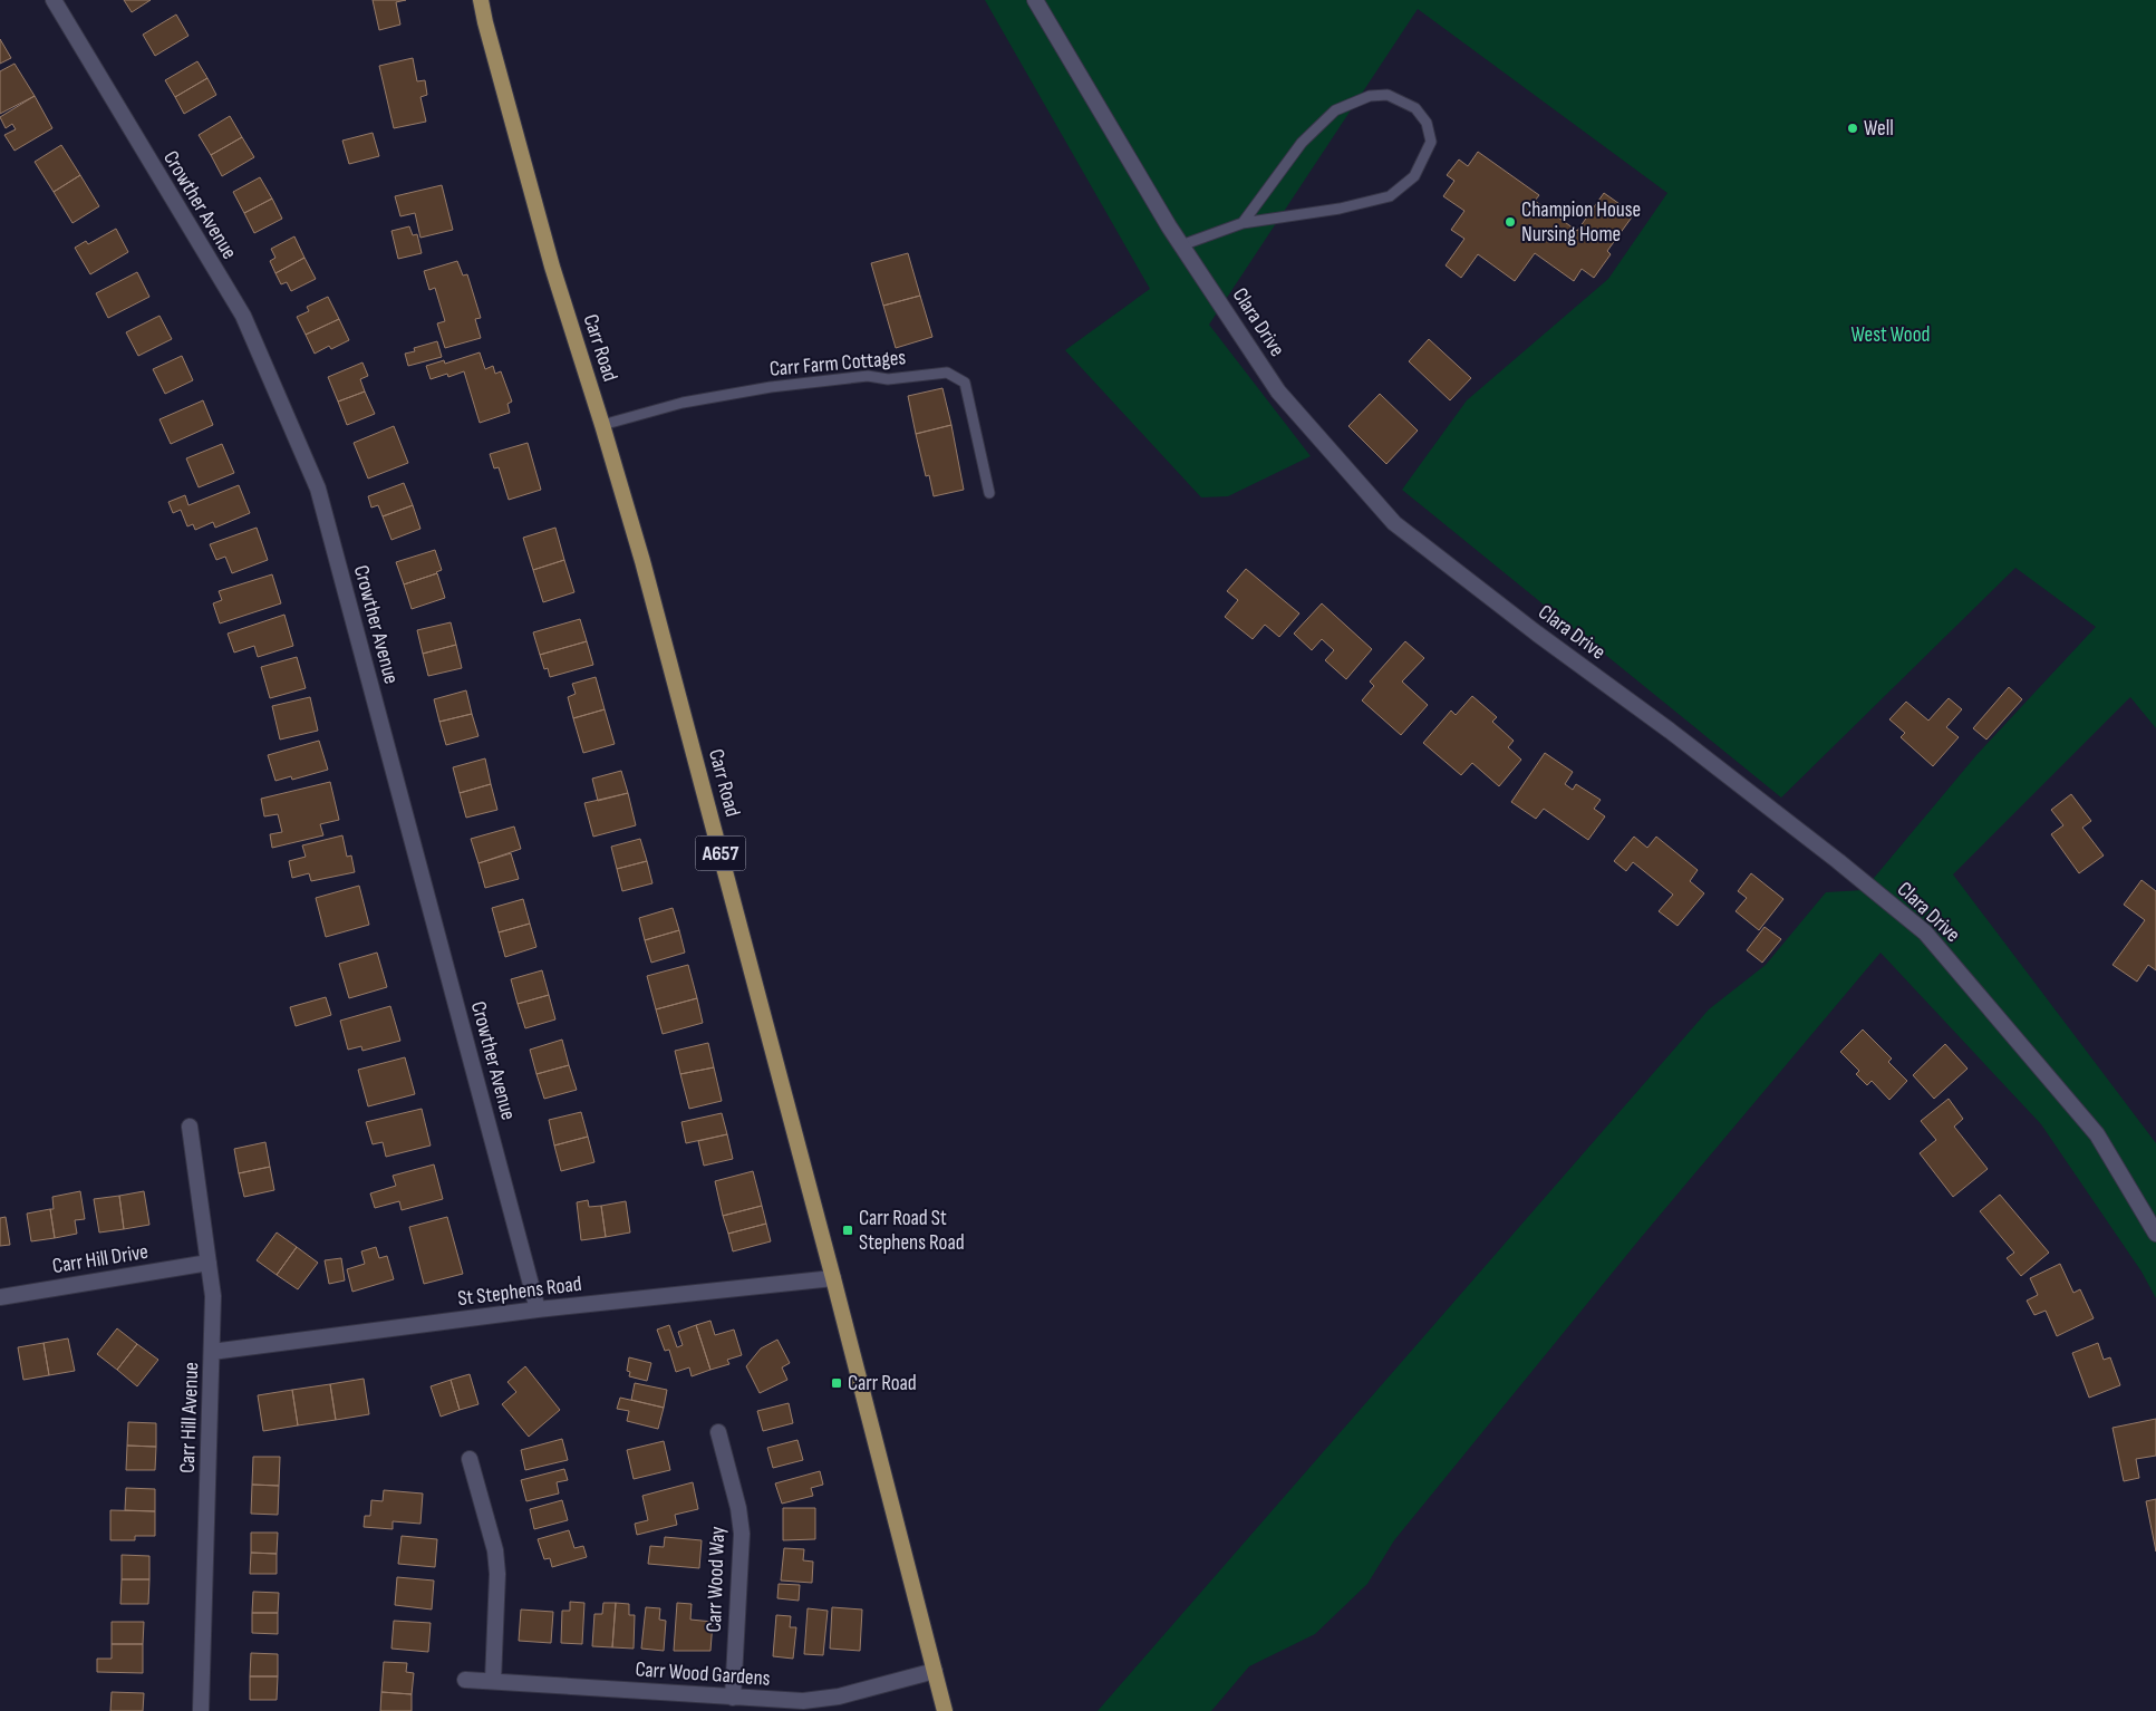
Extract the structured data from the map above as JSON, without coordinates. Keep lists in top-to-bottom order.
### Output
{
  "streets": {
    "main road": ["Carr Road", "A657"],
    "street": [
      "Crowther Avenue",
      "Clara Drive",
      "Carr Hill Drive",
      "St Stephens Road",
      "Carr Hill Avenue",
      "Carr Wood Way",
      "Carr Wood Gardens"
    ],
    "lane": ["Carr Farm Cottages"]
  },
  "crossings": [
    ["Crowther Avenue", "St Stephens Road"],
    ["Carr Road", "Carr Farm Cottages"],
    ["Carr Road", "St Stephens Road"],
    ["Carr Road", "Carr Wood Gardens"],
    ["Carr Hill Drive", "Carr Hill Avenue"],
    ["St Stephens Road", "Carr Hill Avenue"],
    ["Carr Wood Way", "Carr Wood Gardens"]
  ],
  "parks": ["West Wood"],
  "places": {
    "other": ["Well", "Champion House Nursing Home"],
    "transit": ["Carr Road St Stephens Road", "Carr Road"]
  }
}
